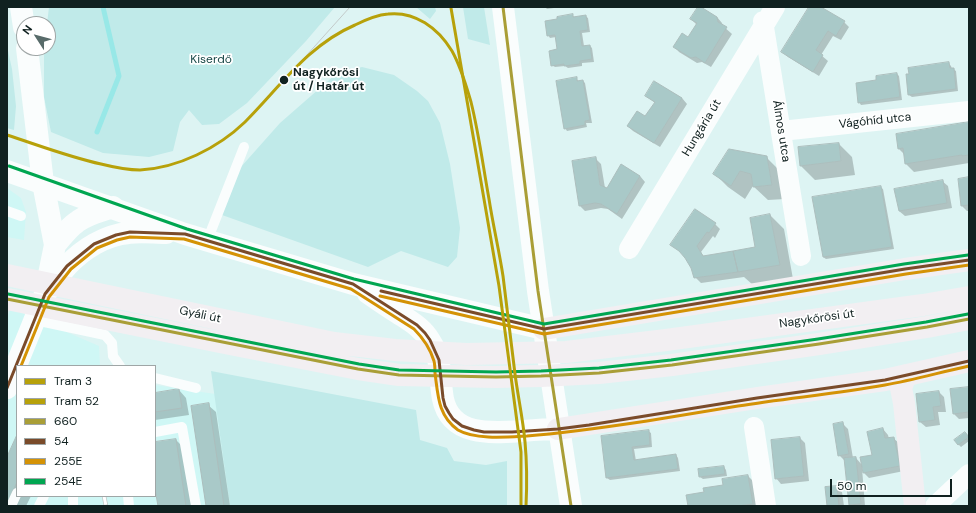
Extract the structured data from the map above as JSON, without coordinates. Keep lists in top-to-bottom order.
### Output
{
  "streets": {
    "main road": ["Gyáli út", "Nagykőrösi út"],
    "street": ["Vágóhíd utca", "Hungária út", "Álmos utca"]
  },
  "crossings": [
    ["Vágóhíd utca", "Álmos utca"],
    ["Hungária út", "Álmos utca"],
    ["Gyáli út", "Nagykőrösi út"]
  ],
  "parks": ["Kiserdő"],
  "places": ["Nagykőrösi út / Határ út"],
  "lines": [
    "transit line 660",
    "tram line 52",
    "tram line 3",
    "transit line 254E",
    "transit line 54",
    "transit line 255E"
  ],
  "legend": [
    "Tram 3",
    "Tram 52",
    "660",
    "54",
    "255E",
    "254E"
  ],
  "scale_bar": "50 m",
  "north": "top left"
}
